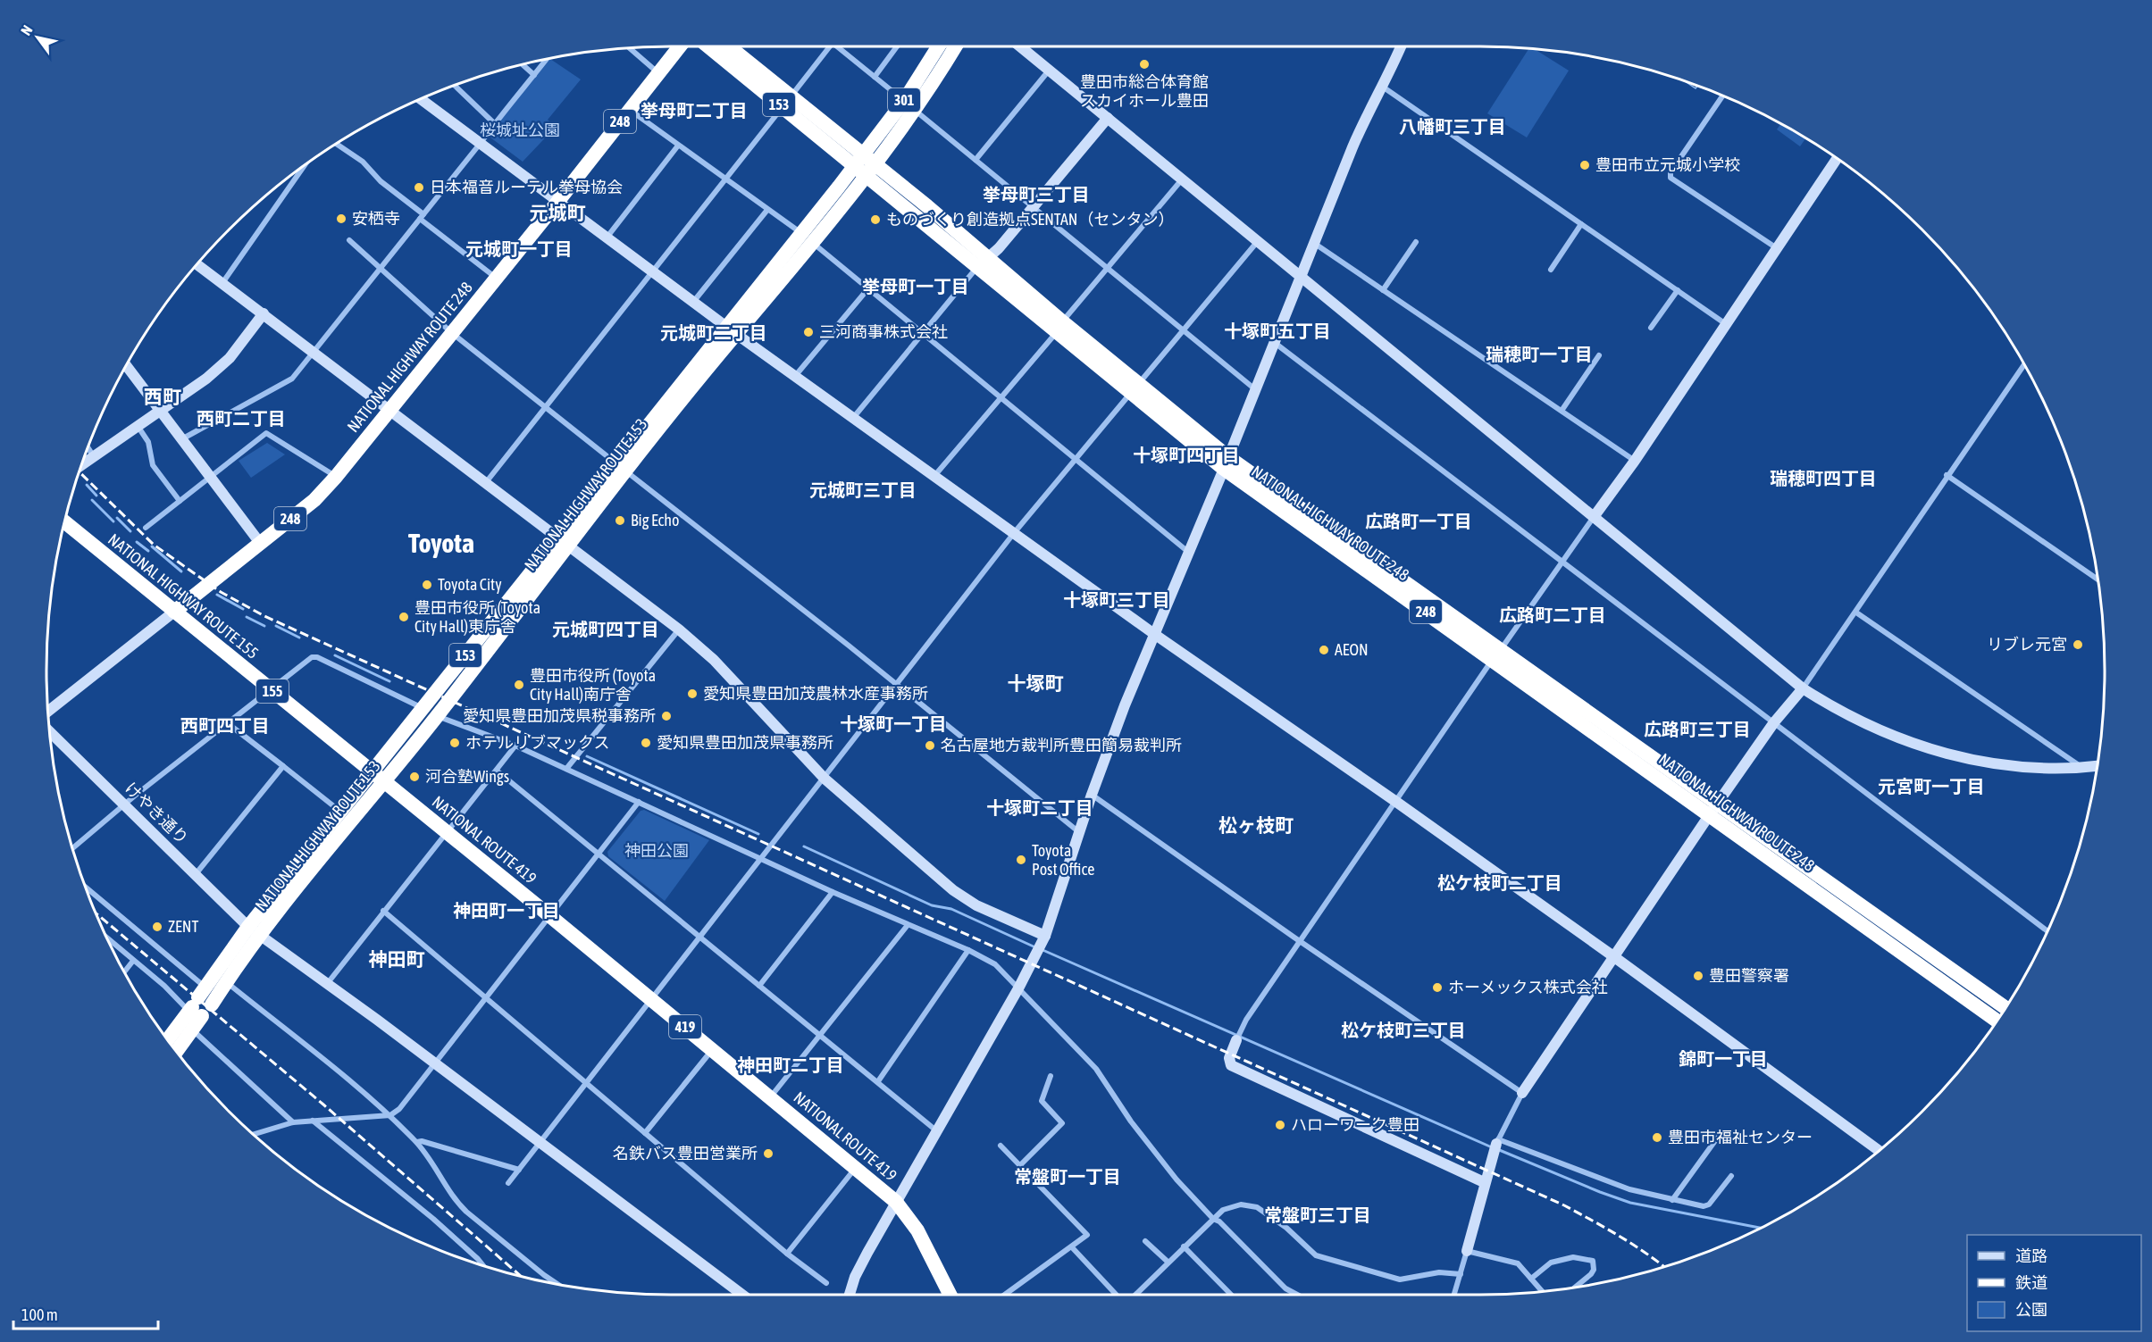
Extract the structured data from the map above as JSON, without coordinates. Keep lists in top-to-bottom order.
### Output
{
  "streets": {
    "highway": [
      "301",
      "153",
      "248",
      "NATIONAL HIGHWAY ROUTE 248",
      "NATIONAL HIGHWAY ROUTE 153",
      "NATIONAL HIGHWAY ROUTE 155",
      "155",
      "NATIONAL ROUTE 419",
      "419"
    ],
    "street": ["けやき通り"]
  },
  "crossings": [
    ["301", "153"],
    ["301", "NATIONAL HIGHWAY ROUTE 248"],
    ["301", "NATIONAL HIGHWAY ROUTE 153"],
    ["153", "NATIONAL HIGHWAY ROUTE 248"],
    ["153", "NATIONAL HIGHWAY ROUTE 153"],
    ["NATIONAL HIGHWAY ROUTE 248", "NATIONAL HIGHWAY ROUTE 153"],
    ["NATIONAL HIGHWAY ROUTE 248", "NATIONAL HIGHWAY ROUTE 155"],
    ["NATIONAL HIGHWAY ROUTE 153", "NATIONAL HIGHWAY ROUTE 155"],
    ["NATIONAL HIGHWAY ROUTE 153", "けやき通り"],
    ["NATIONAL HIGHWAY ROUTE 153", "NATIONAL ROUTE 419"],
    ["NATIONAL HIGHWAY ROUTE 155", "NATIONAL ROUTE 419"]
  ],
  "districts": [
    "挙母町二丁目",
    "八幡町三丁目",
    "挙母町三丁目",
    "元城町",
    "元城町一丁目",
    "挙母町一丁目",
    "十塚町五丁目",
    "元城町二丁目",
    "瑞穂町一丁目",
    "西町",
    "西町二丁目",
    "十塚町四丁目",
    "瑞穂町四丁目",
    "元城町三丁目",
    "広路町一丁目",
    "Toyota",
    "十塚町三丁目",
    "広路町二丁目",
    "元城町四丁目",
    "十塚町",
    "十塚町一丁目",
    "西町四丁目",
    "広路町三丁目",
    "元宮町一丁目",
    "十塚町二丁目",
    "松ヶ枝町",
    "松ケ枝町二丁目",
    "神田町一丁目",
    "神田町",
    "松ケ枝町三丁目",
    "錦町一丁目",
    "神田町二丁目",
    "常盤町一丁目",
    "常盤町三丁目"
  ],
  "parks": ["桜城址公園", "神田公園"],
  "places": [
    "豊田市総合体育館 スカイホール豊田",
    "豊田市立元城小学校",
    "日本福音ルーテル拳母協会",
    "安栖寺",
    "ものづくり創造拠点SENTAN（センタン）",
    "三河商事株式会社",
    "Big Echo",
    "Toyota City",
    "豊田市役所 (Toyota City Hall)東庁舎",
    "リブレ元宮",
    "AEON",
    "豊田市役所 (Toyota City Hall)南庁舎",
    "愛知県豊田加茂農林水産事務所",
    "愛知県豊田加茂県税事務所",
    "ホテルリブマックス",
    "愛知県豊田加茂県事務所",
    "名古屋地方裁判所豊田簡易裁判所",
    "河合塾Wings",
    "Toyota Post Office",
    "ZENT",
    "豊田警察署",
    "ホーメックス株式会社",
    "ハローワーク豊田",
    "豊田市福祉センター",
    "名鉄バス豊田営業所"
  ],
  "legend": ["道路", "鉄道", "公園"],
  "scale_bar": "100 m",
  "north": "top left"
}
